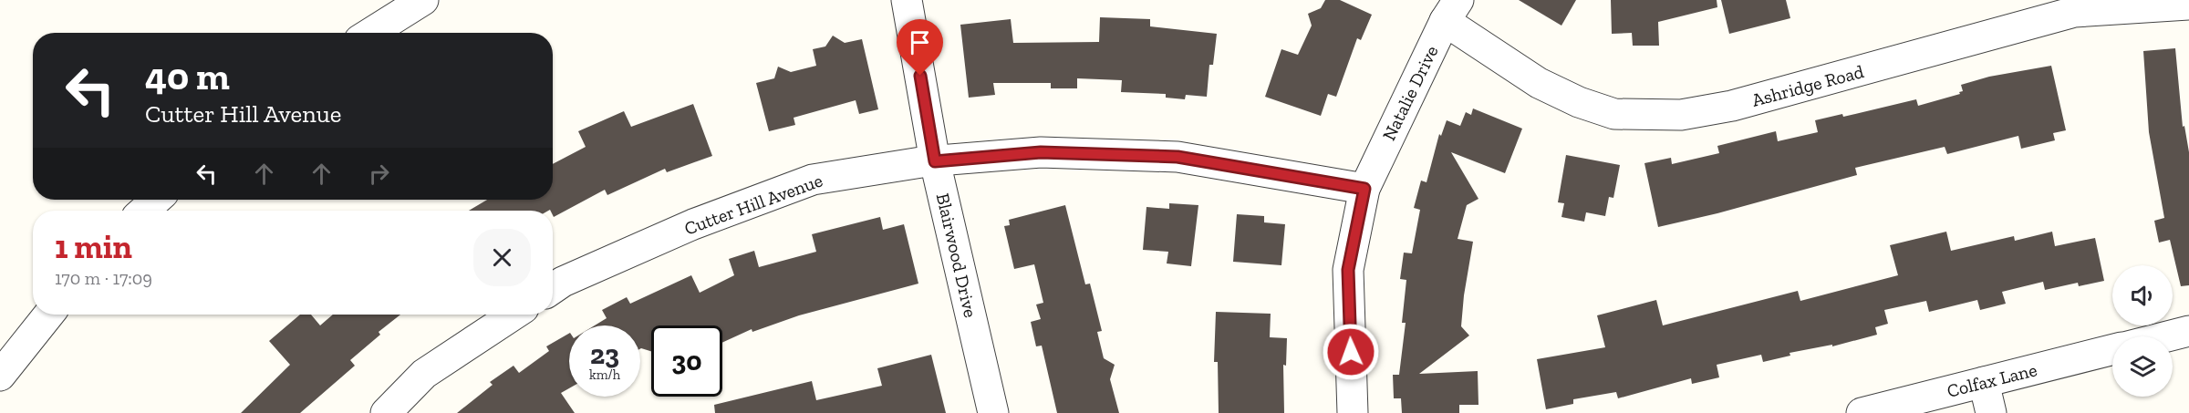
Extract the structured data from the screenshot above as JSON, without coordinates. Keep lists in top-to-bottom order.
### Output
{
  "streets": {
    "street": [
      "Ashridge Road",
      "Natalie Drive",
      "Cutter Hill Avenue",
      "Blairwood Drive",
      "Colfax Lane"
    ]
  },
  "crossings": [
    ["Ashridge Road", "Natalie Drive"],
    ["Natalie Drive", "Cutter Hill Avenue"],
    ["Cutter Hill Avenue", "Blairwood Drive"]
  ],
  "page": {
    "turn": ["40 m", "Cutter Hill Avenue"],
    "heading": ["1 min", "170 m · 17:09"],
    "speed": "23 km/h",
    "limit": "30"
  }
}
